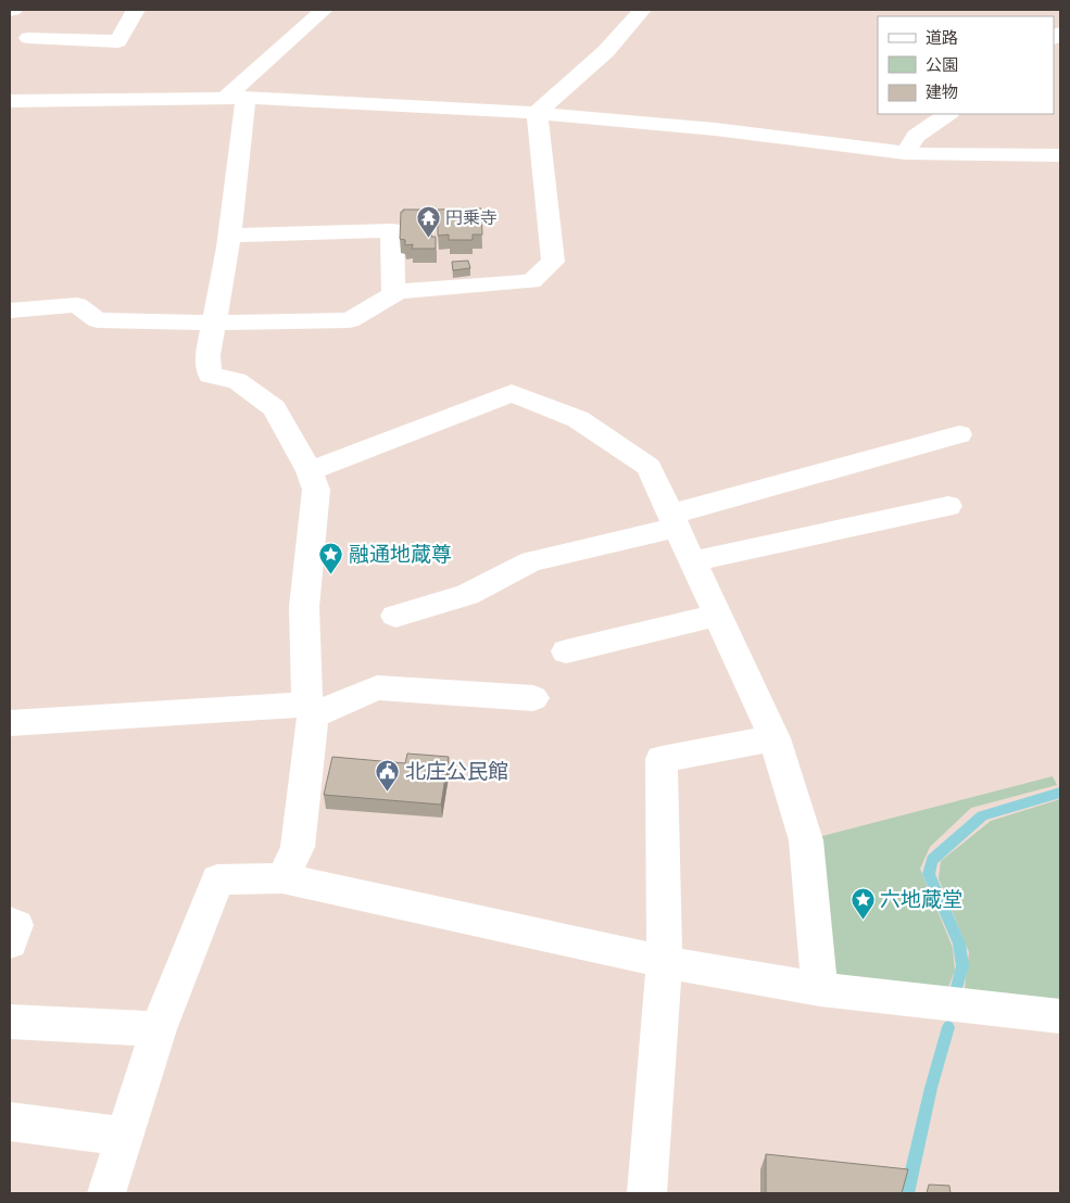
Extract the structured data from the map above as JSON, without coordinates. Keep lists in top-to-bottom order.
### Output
{
  "places": {
    "temple": ["円乗寺"],
    "place": ["融通地蔵尊", "六地蔵堂"],
    "public building": ["北庄公民館"]
  },
  "legend": ["道路", "公園", "建物"]
}
